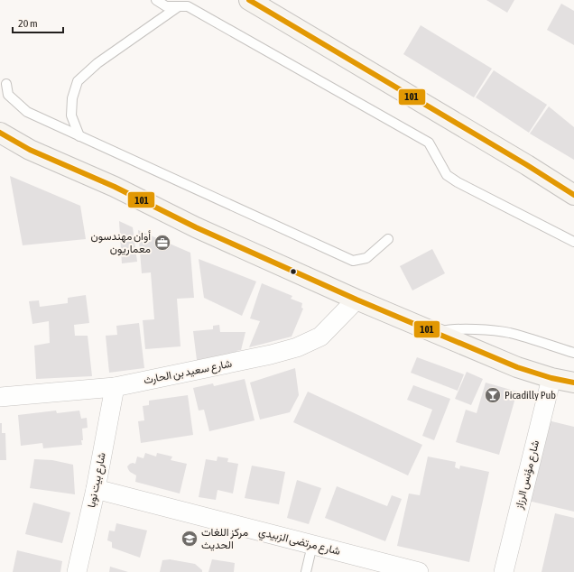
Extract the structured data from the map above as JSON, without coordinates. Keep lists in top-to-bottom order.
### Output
{
  "streets": {
    "street": [
      "شارع سعيد بن الحارث",
      "شارع مؤنس الرزاز",
      "شارع بيت نوبا",
      "شارع مرتضى الزبيدي"
    ]
  },
  "crossings": [
    ["شارع سعيد بن الحارث", "شارع بيت نوبا"],
    ["شارع بيت نوبا", "شارع مرتضى الزبيدي"]
  ],
  "places": {
    "office": ["أوان مهندسون معماريون"],
    "bar": ["Picadilly Pub"],
    "school or university": ["مركز اللغات الحديث"]
  },
  "lines": ["transit line 101"],
  "scale_bar": "20 m"
}
